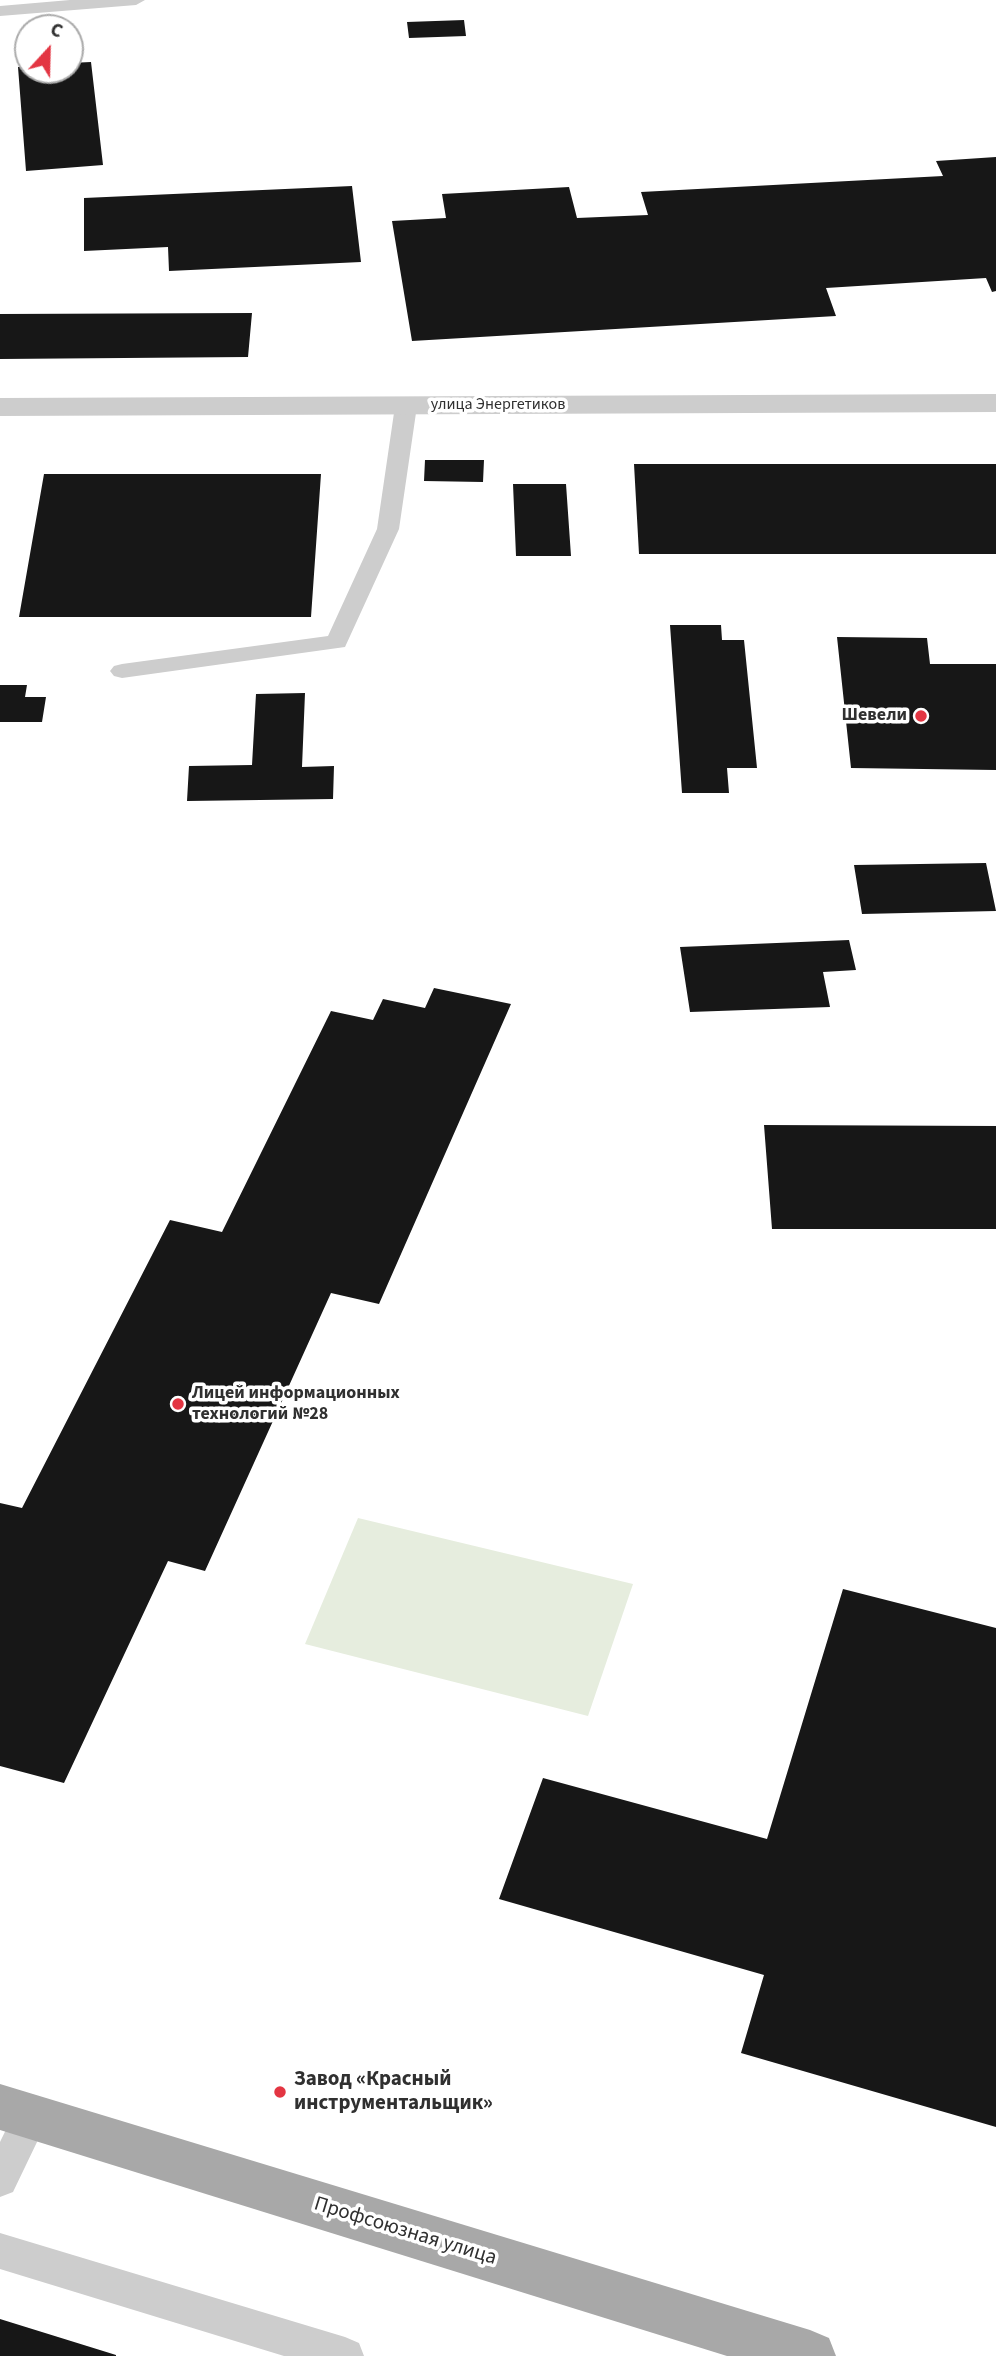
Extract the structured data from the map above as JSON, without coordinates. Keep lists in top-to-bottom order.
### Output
{
  "streets": {
    "main road": ["Профсоюзная улица"],
    "street": ["улица Энергетиков"]
  },
  "places": ["Шевели", "Лицей информационных технологий №28", "Завод «Красный инструментальщик»"],
  "north": "top"
}
